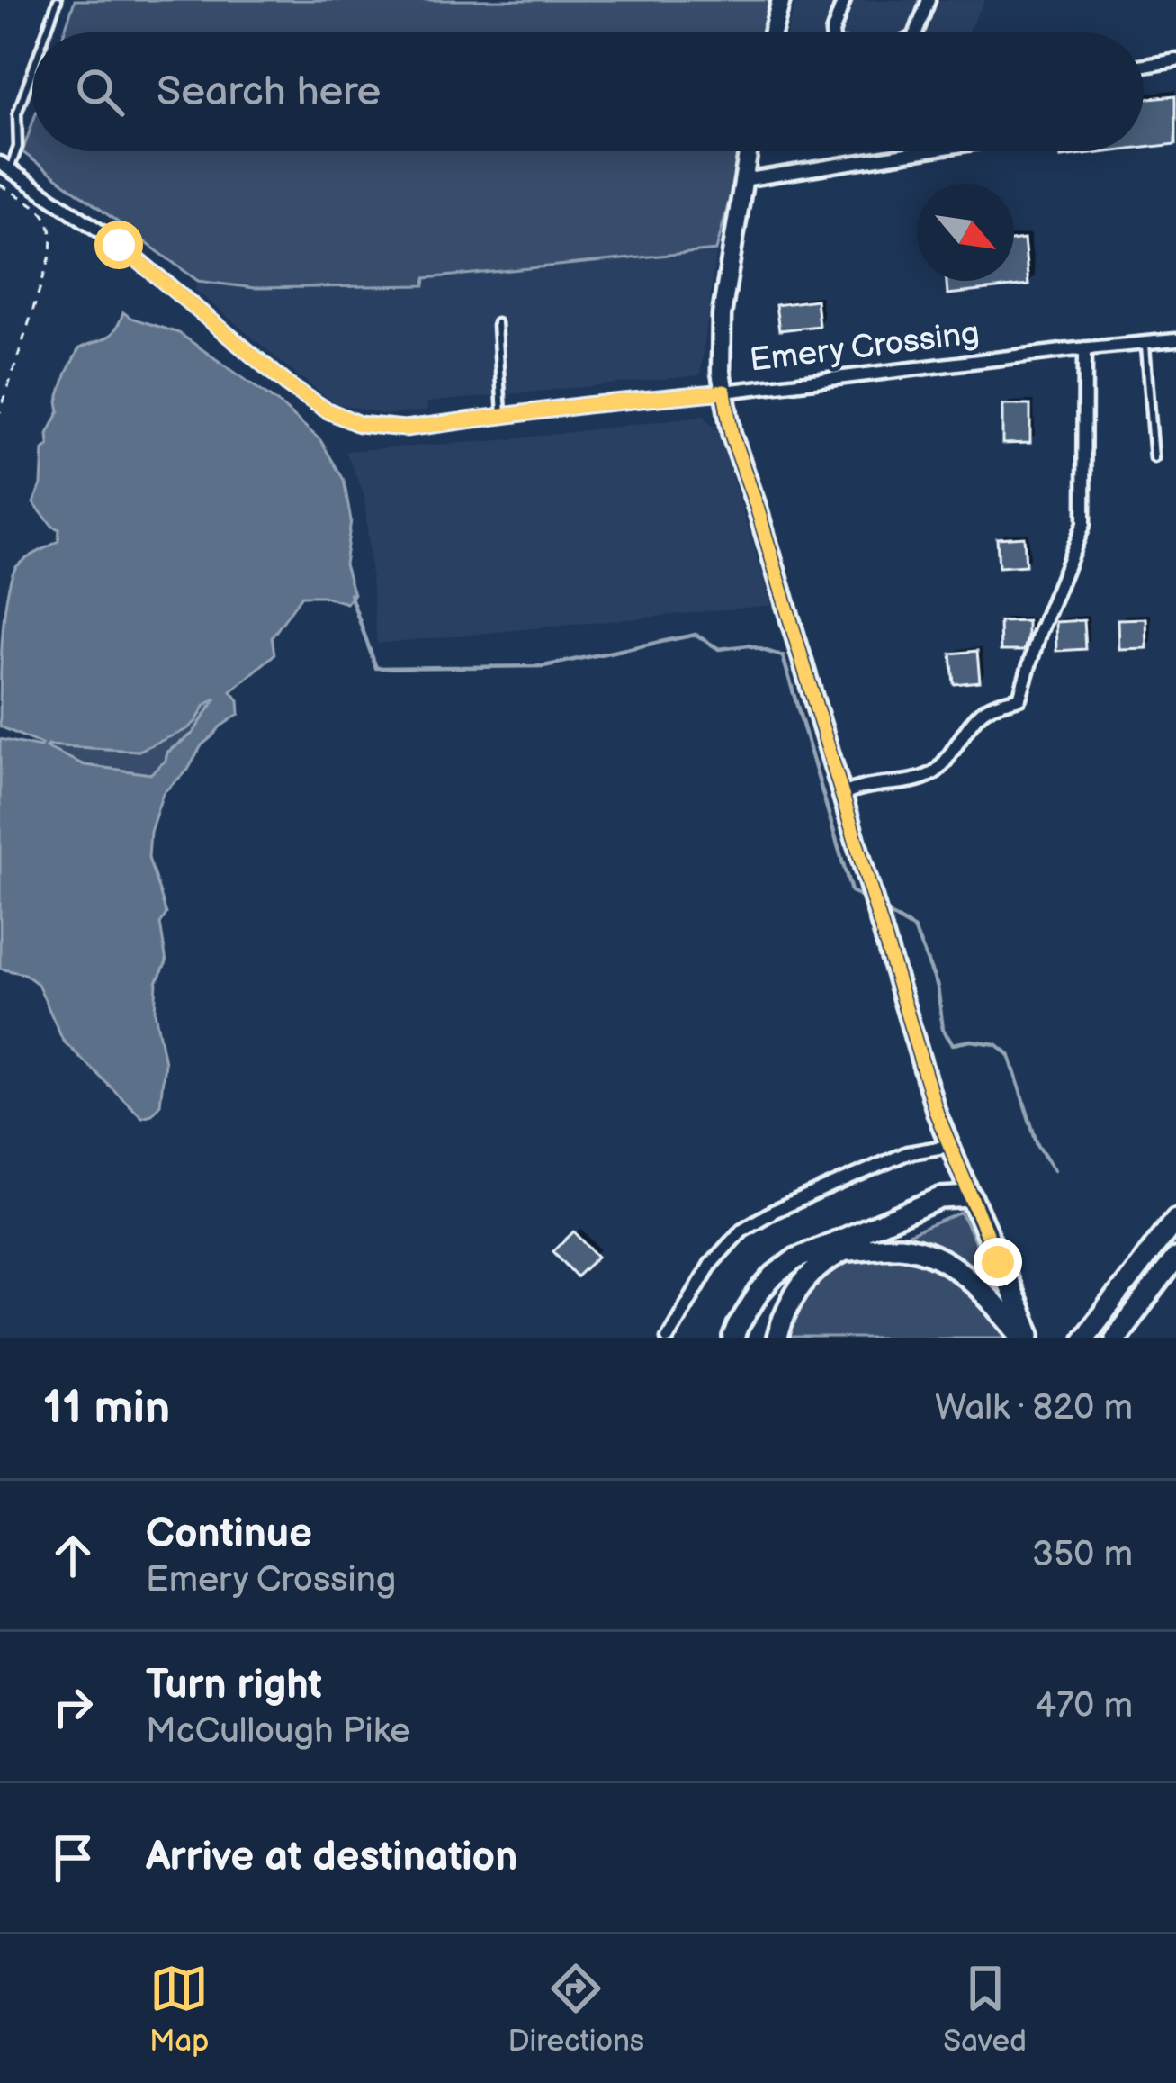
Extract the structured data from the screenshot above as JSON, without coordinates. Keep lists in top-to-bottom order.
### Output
{
  "streets": {
    "street": ["Emery Crossing"]
  },
  "north": "bottom right",
  "page": {
    "search": "Search here",
    "heading": ["11 min", "Walk · 820 m"],
    "list": [
      ["Continue", "Emery Crossing", "350 m"],
      ["Turn right", "McCullough Pike", "470 m"],
      "Arrive at destination"
    ],
    "nav": ["Map", "Directions", "Saved"]
  }
}
